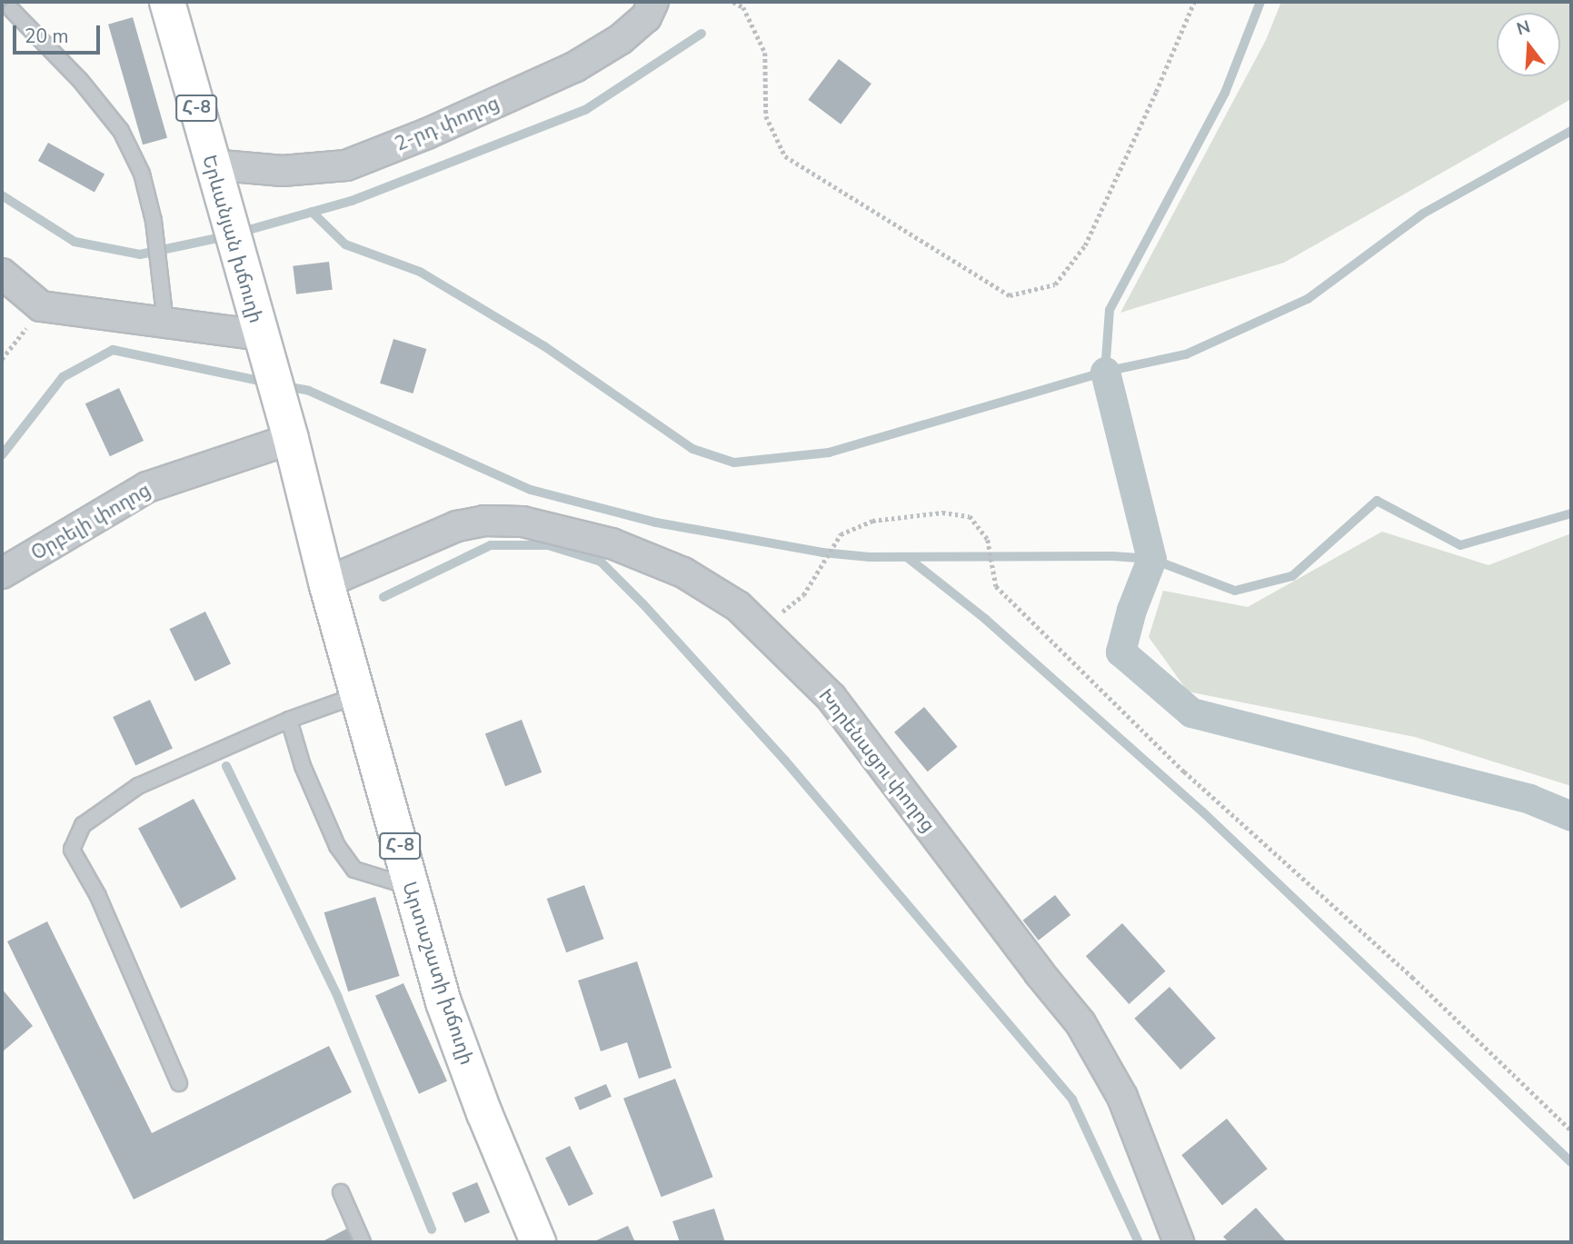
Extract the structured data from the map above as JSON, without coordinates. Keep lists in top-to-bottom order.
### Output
{
  "streets": {
    "main road": ["Հ-8", "Երևանյան խճուղի", "Արտաշատի խճուղի"],
    "street": ["2-րդ փողոց", "Օրբելի փողոց", "Խորենացու փողոց"]
  },
  "crossings": [
    ["2-րդ փողոց", "Երևանյան խճուղի"],
    ["Երևանյան խճուղի", "Օրբելի փողոց"],
    ["Երևանյան խճուղի", "Արտաշատի խճուղի"],
    ["Օրբելի փողոց", "Արտաշատի խճուղի"],
    ["Խորենացու փողոց", "Արտաշատի խճուղի"]
  ],
  "scale_bar": "20 m",
  "north": "top"
}
